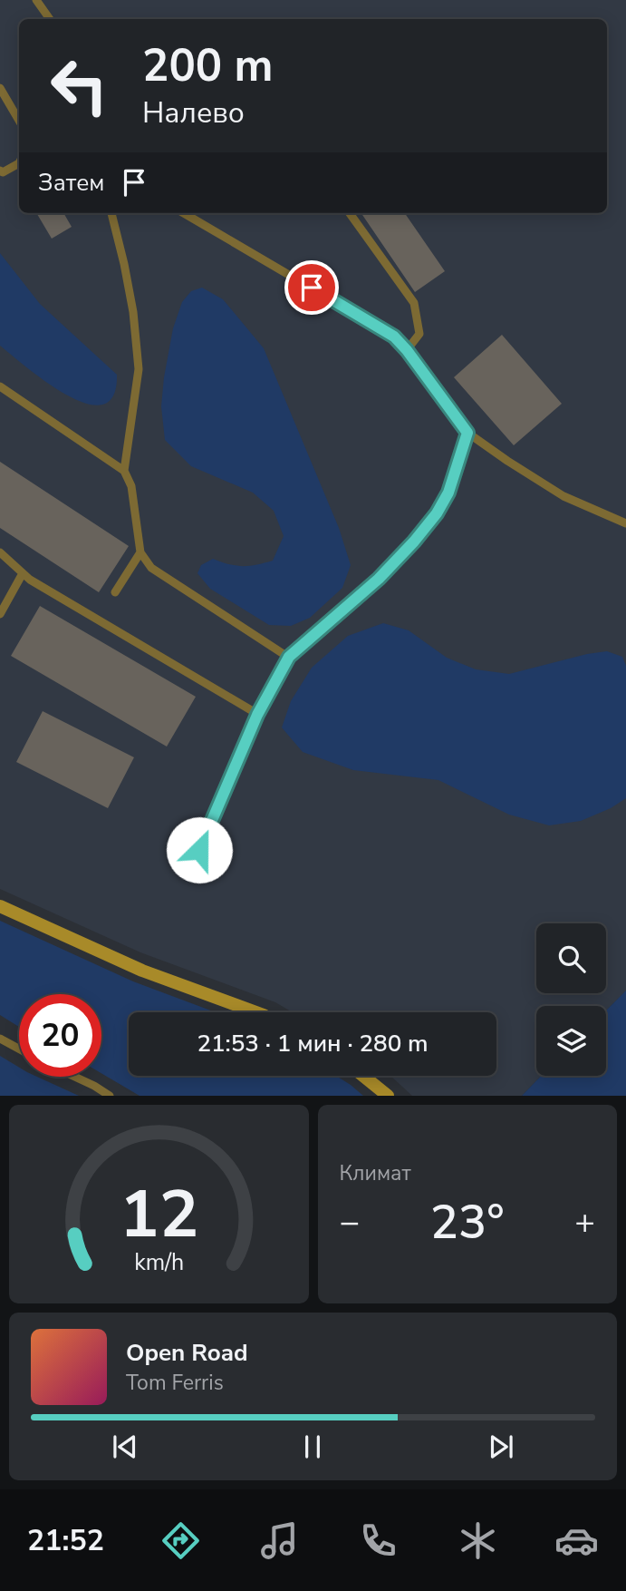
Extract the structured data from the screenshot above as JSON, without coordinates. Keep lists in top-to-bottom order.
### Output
{
  "page": {
    "turn": ["200 m", "Налево"],
    "then": "Затем",
    "limit": "20",
    "trip": "21:53 · 1 мин · 280 m",
    "tile": "Климат",
    "heat": ["−", "23°", "+"],
    "song": ["Open Road", "Tom Ferris"],
    "tabs": "21:52",
    "gauge": ["12", "km/h"]
  }
}
